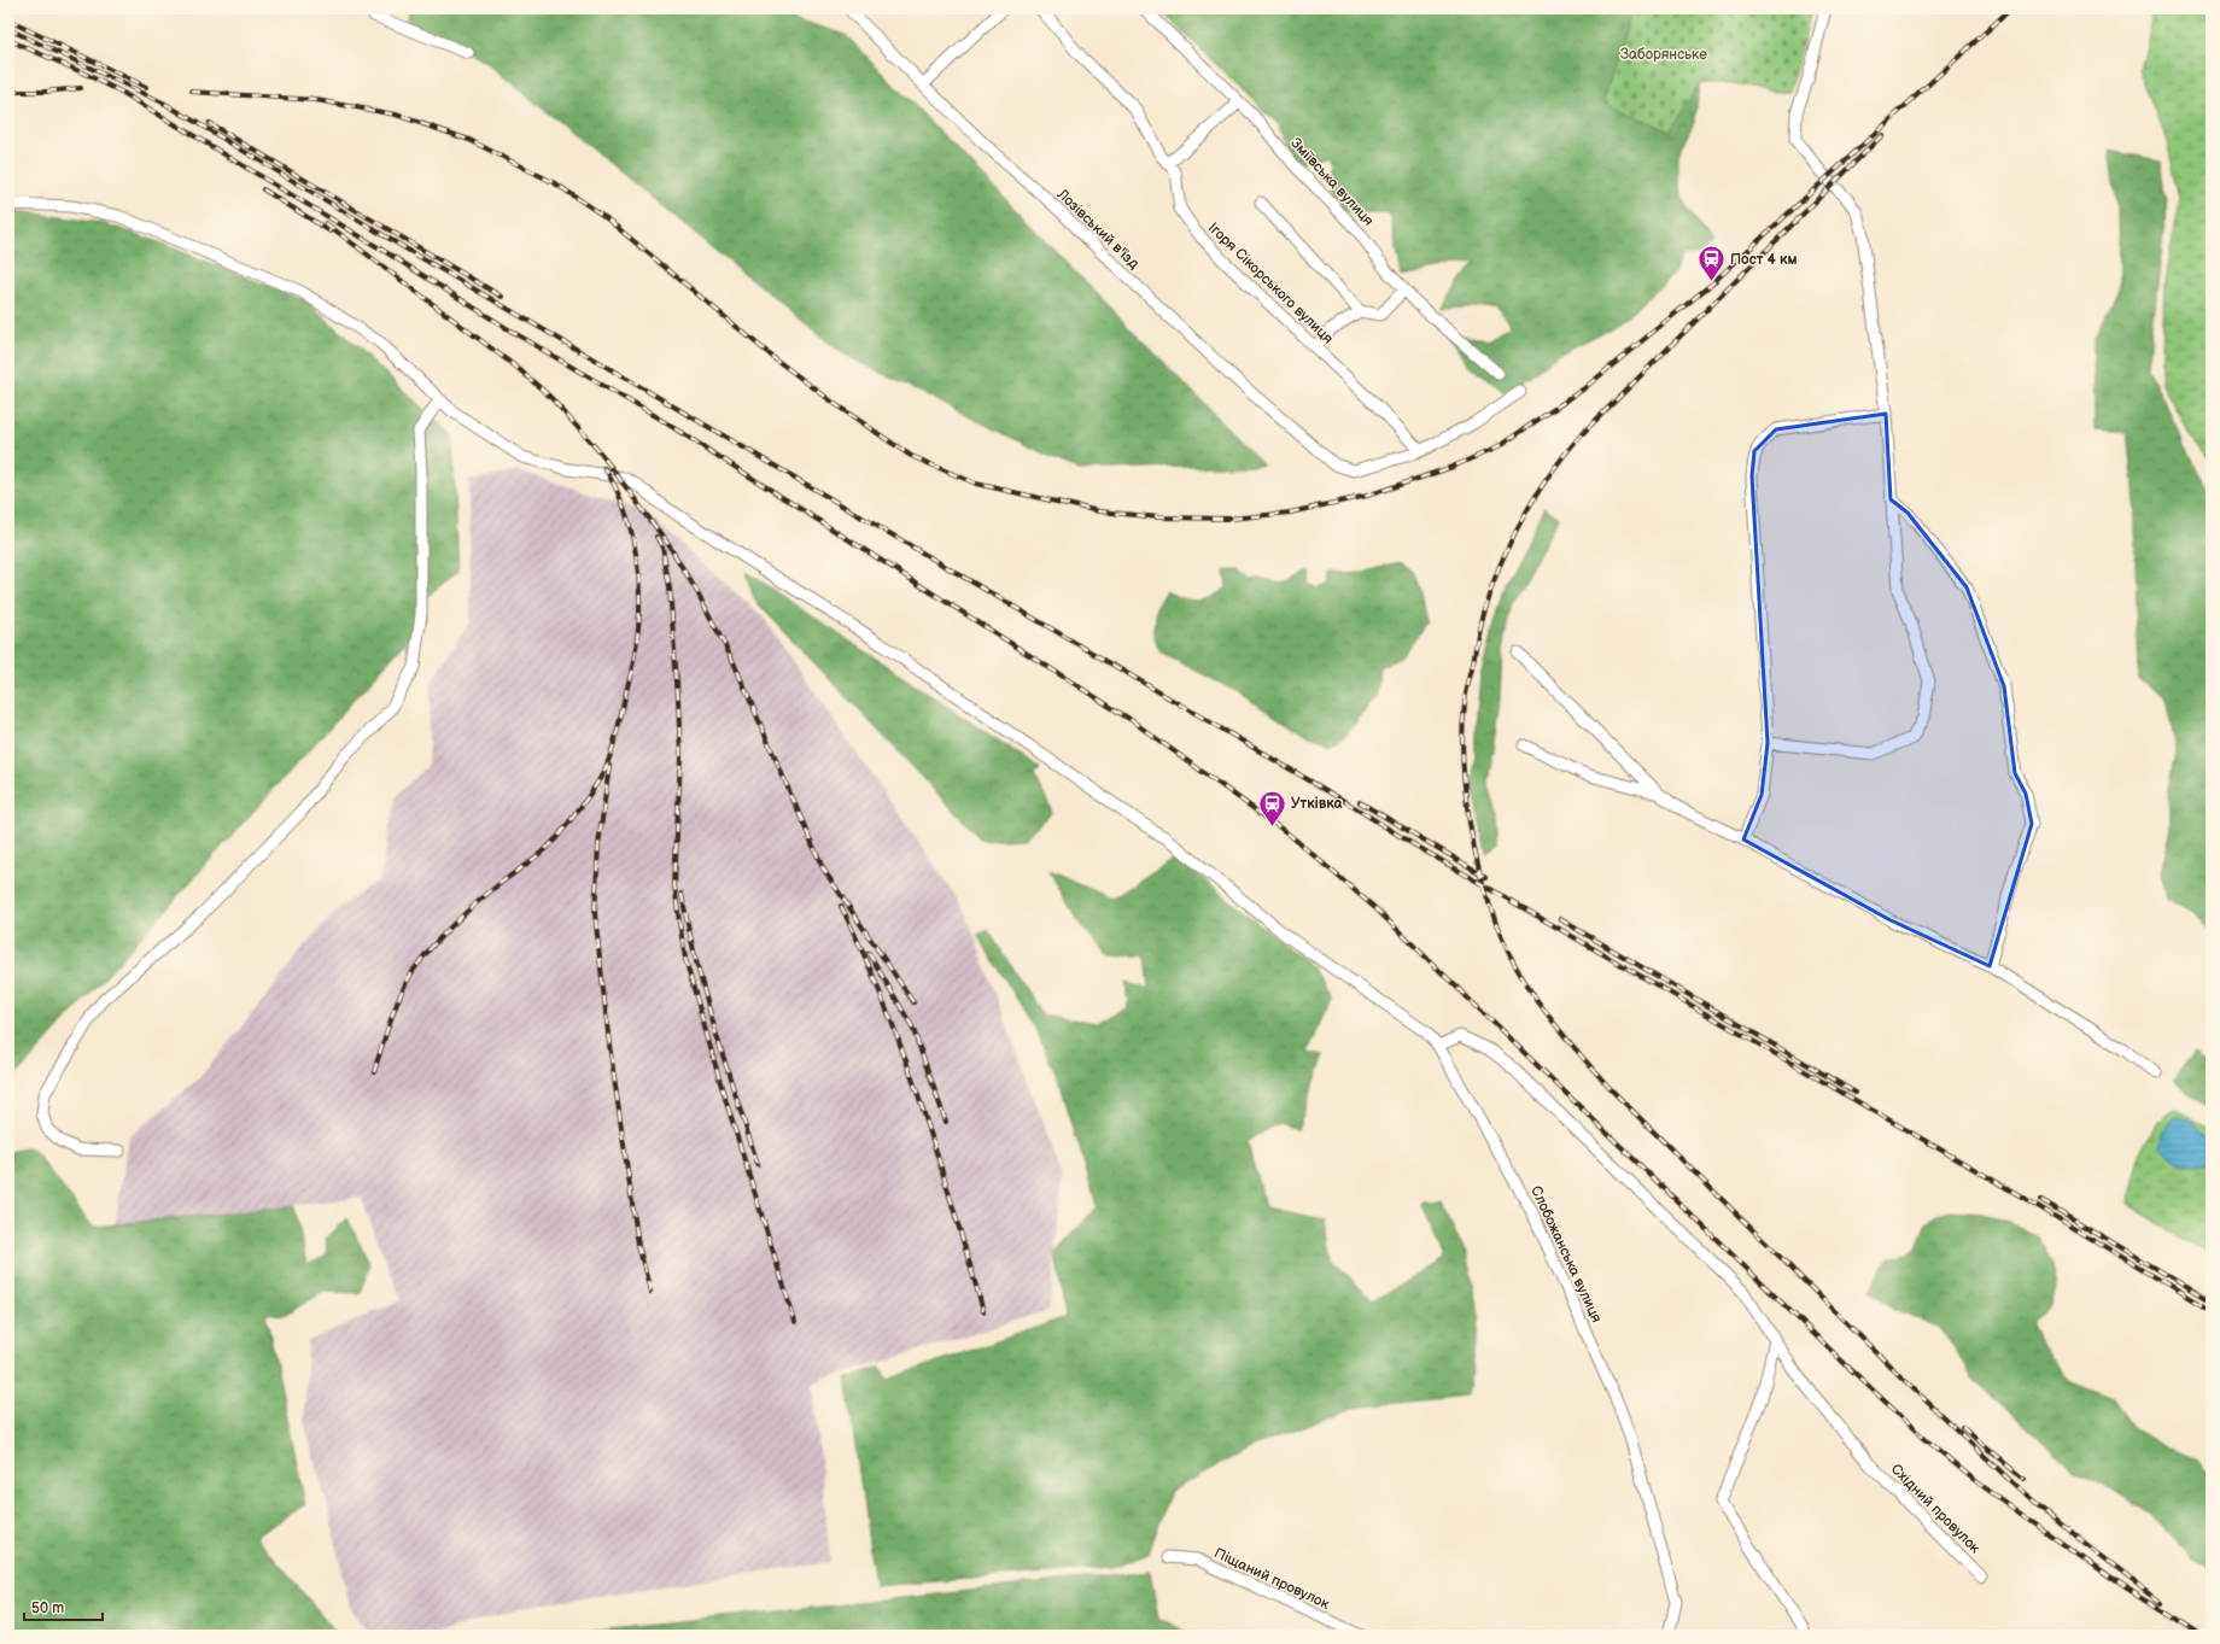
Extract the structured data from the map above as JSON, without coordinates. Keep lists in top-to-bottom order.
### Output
{
  "streets": {
    "street": [
      "Зміївська вулиця",
      "Лозівський в'їзд",
      "Ігоря Сікорського вулиця",
      "Слобожанська вулиця",
      "Східний провулок",
      "Піщаний провулок"
    ]
  },
  "crossings": [
    ["Лозівський в'їзд", "Ігоря Сікорського вулиця"],
    ["Слобожанська вулиця", "Східний провулок"]
  ],
  "parks": ["Заборянське"],
  "places": {
    "station": ["Пост 4 км", "Уткiвка"]
  },
  "scale_bar": "50 m"
}
